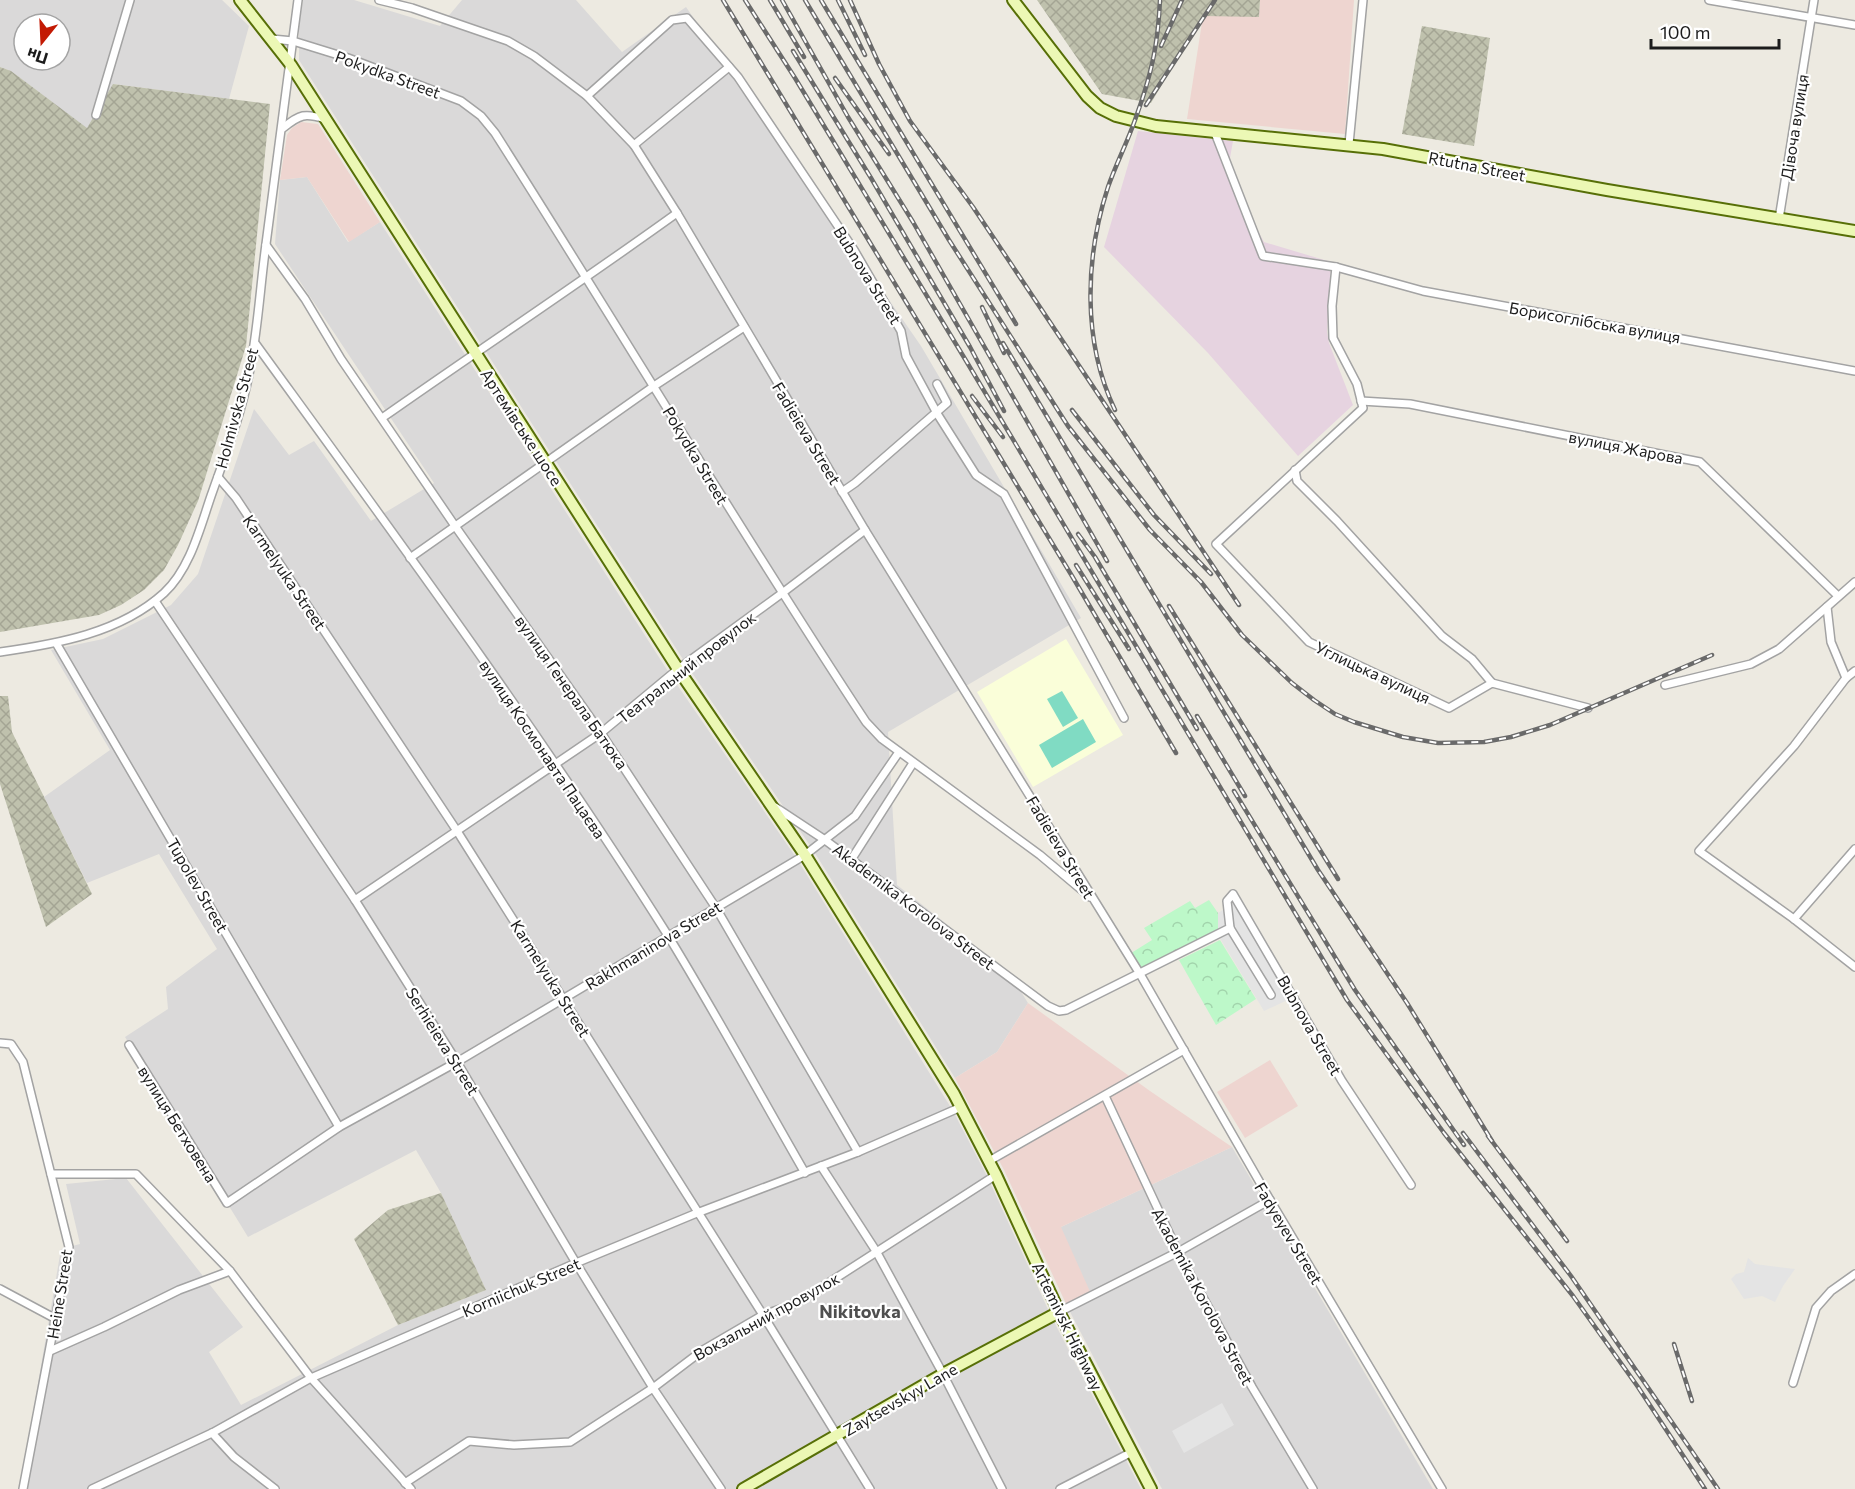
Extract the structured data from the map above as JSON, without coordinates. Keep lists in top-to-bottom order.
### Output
{
  "streets": {
    "main road": [
      "Rtutna Street",
      "Артемівське шосе",
      "Artemivsk Highway",
      "Zaytsevskyy Lane"
    ],
    "street": [
      "Pokydka Street",
      "Дівоча вулиця",
      "Bubnova Street",
      "Борисоглібська вулиця",
      "Holmivska Street",
      "Fadieieva Street",
      "вулиця Жарова",
      "Karmelyuka Street",
      "Театральний провулок",
      "Углицька вулиця",
      "вулиця Генерала Батюка",
      "вулиця Космонавта Пацаєва",
      "Tupolev Street",
      "Akademika Korolova Street",
      "Rakhmaninova Street",
      "Serhieieva Street",
      "вулиця Бетховена",
      "Fadyeyev Street",
      "Korniichuk Street",
      "Heine Street",
      "Вокзальний провулок"
    ]
  },
  "crossings": [
    ["Pokydka Street", "Holmivska Street"],
    ["Pokydka Street", "Артемівське шосе"],
    ["Pokydka Street", "Fadieieva Street"],
    ["Pokydka Street", "Театральний провулок"],
    ["Pokydka Street", "Rakhmaninova Street"],
    ["Дівоча вулиця", "Rtutna Street"],
    ["Rtutna Street", "Борисоглібська вулиця"],
    ["Bubnova Street", "Fadieieva Street"],
    ["Holmivska Street", "Артемівське шосе"],
    ["Holmivska Street", "Karmelyuka Street"],
    ["Holmivska Street", "вулиця Генерала Батюка"],
    ["Holmivska Street", "вулиця Космонавта Пацаєва"],
    ["Holmivska Street", "Tupolev Street"],
    ["Holmivska Street", "Serhieieva Street"],
    ["Артемівське шосе", "Театральний провулок"],
    ["Артемівське шосе", "Akademika Korolova Street"],
    ["Артемівське шосе", "Rakhmaninova Street"],
    ["Fadieieva Street", "Театральний провулок"],
    ["Fadieieva Street", "Akademika Korolova Street"],
    ["Fadieieva Street", "Fadyeyev Street"],
    ["вулиця Жарова", "Углицька вулиця"],
    ["Karmelyuka Street", "Театральний провулок"],
    ["Karmelyuka Street", "Rakhmaninova Street"],
    ["Karmelyuka Street", "Korniichuk Street"],
    ["Karmelyuka Street", "Вокзальний провулок"],
    ["Karmelyuka Street", "Zaytsevskyy Lane"],
    ["Театральний провулок", "вулиця Генерала Батюка"],
    ["Театральний провулок", "вулиця Космонавта Пацаєва"],
    ["Театральний провулок", "Serhieieva Street"],
    ["вулиця Генерала Батюка", "Rakhmaninova Street"],
    ["вулиця Генерала Батюка", "Korniichuk Street"],
    ["вулиця Космонавта Пацаєва", "Rakhmaninova Street"],
    ["вулиця Космонавта Пацаєва", "Korniichuk Street"],
    ["Tupolev Street", "Rakhmaninova Street"],
    ["Akademika Korolova Street", "Rakhmaninova Street"],
    ["Akademika Korolova Street", "Fadyeyev Street"],
    ["Rakhmaninova Street", "Serhieieva Street"],
    ["Rakhmaninova Street", "вулиця Бетховена"],
    ["Serhieieva Street", "Korniichuk Street"],
    ["Serhieieva Street", "Вокзальний провулок"],
    ["Вокзальний провулок", "Artemivsk Highway"],
    ["Artemivsk Highway", "Zaytsevskyy Lane"]
  ],
  "districts": ["Nikitovka"],
  "scale_bar": "100 m",
  "north": "bottom"
}
